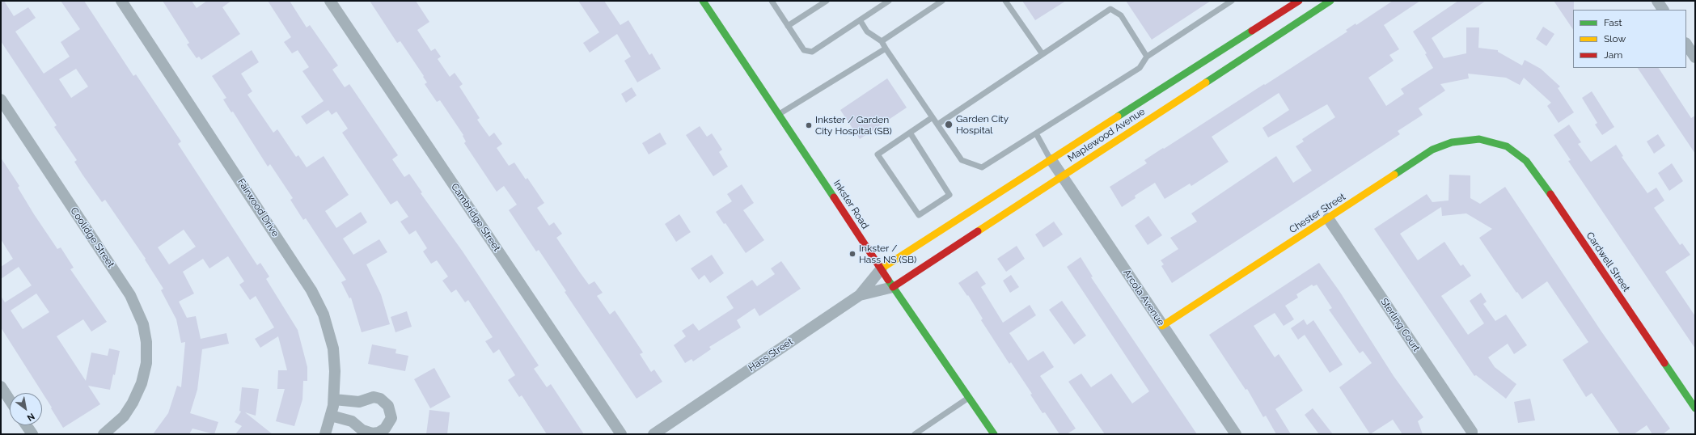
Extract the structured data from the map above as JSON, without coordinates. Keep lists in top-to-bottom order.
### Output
{
  "streets": {
    "street": [
      "Maplewood Avenue",
      "Inkster Road",
      "Fairwood Drive",
      "Chester Street",
      "Cambridge Street",
      "Coolidge Street",
      "Cardwell Street",
      "Arcola Avenue",
      "Sterling Court",
      "Hass Street"
    ]
  },
  "crossings": [
    ["Maplewood Avenue", "Inkster Road"],
    ["Maplewood Avenue", "Arcola Avenue"],
    ["Maplewood Avenue", "Hass Street"],
    ["Inkster Road", "Hass Street"],
    ["Chester Street", "Cardwell Street"],
    ["Chester Street", "Arcola Avenue"],
    ["Chester Street", "Sterling Court"]
  ],
  "places": ["Garden City Hospital", "Inkster / Garden City Hospital (SB)", "Inkster / Hass NS (SB)"],
  "legend": ["Fast", "Slow", "Jam"],
  "north": "bottom right"
}
